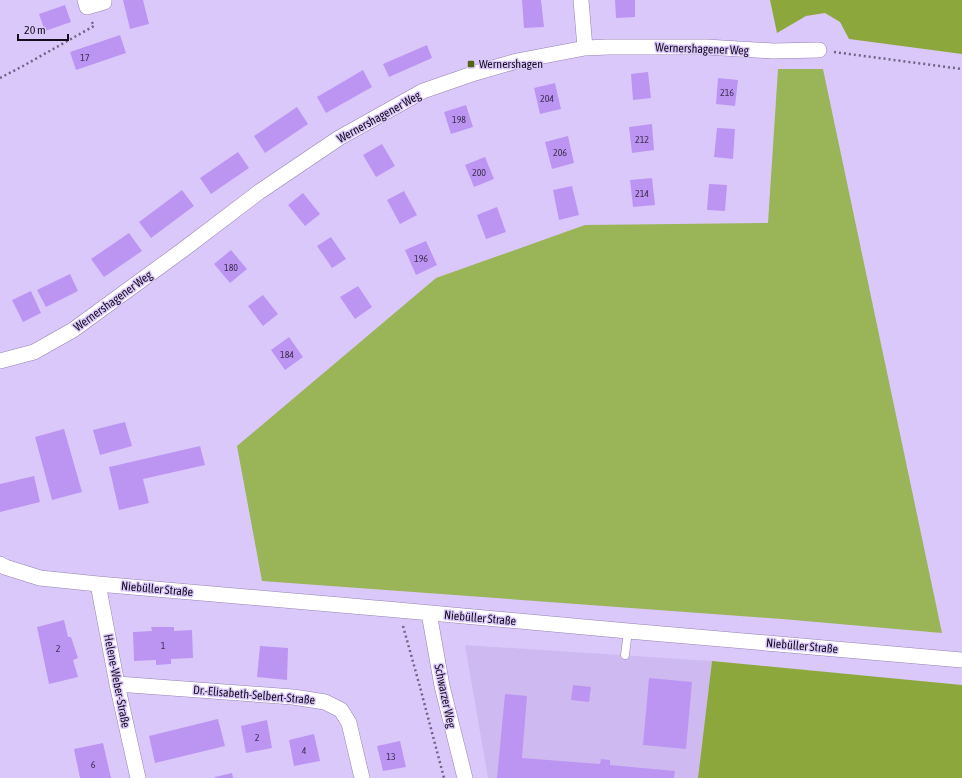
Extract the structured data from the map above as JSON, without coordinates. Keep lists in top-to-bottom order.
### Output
{
  "streets": {
    "street": [
      "Wernershagener Weg",
      "Niebüller Straße",
      "Helene-Weber-Straße",
      "Dr.-Elisabeth-Selbert-Straße",
      "Schwarzer Weg"
    ]
  },
  "crossings": [
    ["Niebüller Straße", "Helene-Weber-Straße"],
    ["Niebüller Straße", "Schwarzer Weg"],
    ["Helene-Weber-Straße", "Dr.-Elisabeth-Selbert-Straße"]
  ],
  "places": {
    "transit": ["Wernershagen"]
  },
  "house_numbers": [
    "17",
    "216",
    "204",
    "198",
    "212",
    "206",
    "200",
    "214",
    "196",
    "180",
    "184",
    "1",
    "2",
    "2",
    "4",
    "13",
    "6"
  ],
  "scale_bar": "20 m"
}
